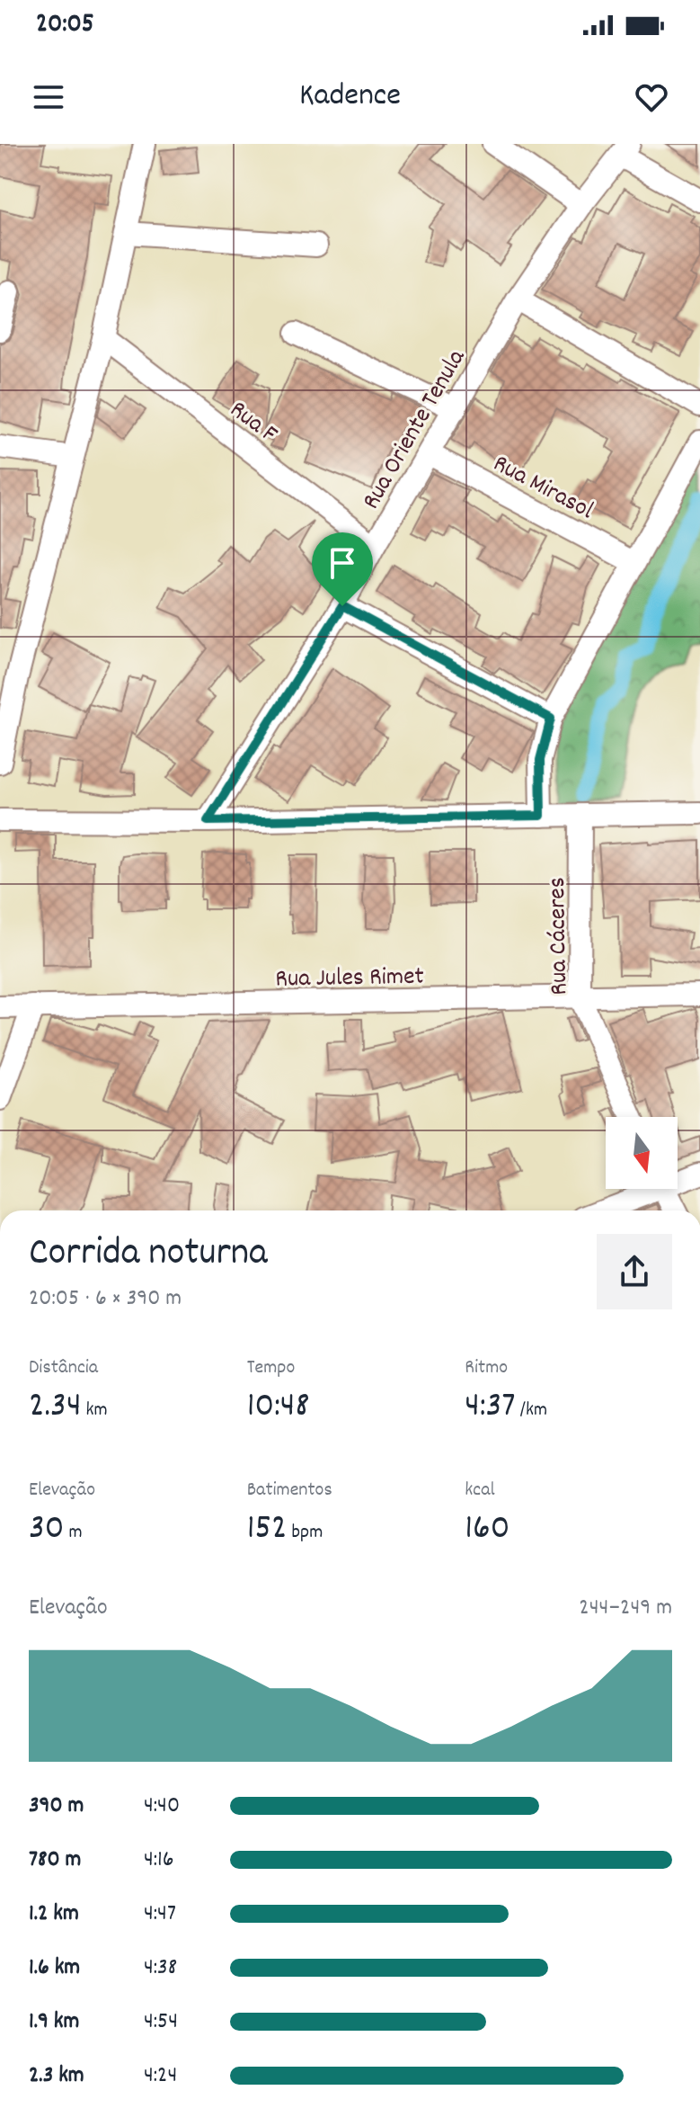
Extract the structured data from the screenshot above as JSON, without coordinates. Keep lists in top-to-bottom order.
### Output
{
  "streets": {
    "street": [
      "Rua F",
      "Rua Oriente Tenula",
      "Rua Mirasol",
      "Rua Cáceres",
      "Rua Jules Rimet"
    ]
  },
  "crossings": [
    ["Rua F", "Rua Oriente Tenula"],
    ["Rua Oriente Tenula", "Rua Mirasol"],
    ["Rua Cáceres", "Rua Jules Rimet"]
  ],
  "north": "bottom",
  "page": {
    "status": "20:05",
    "header": "Kadence",
    "heading": ["Corrida noturna", "20:05 · 6 × 390 m"],
    "stats": [
      ["Distância", "2.34 km"],
      ["Tempo", "10:48"],
      ["Ritmo", "4:37 /km"],
      ["Elevação", "30 m"],
      ["Batimentos", "152 bpm"],
      ["kcal", "160"]
    ],
    "chart": ["Elevação", "244–249 m"],
    "list": [
      {
        "name": "390 m",
        "note": "4:40"
      },
      {
        "name": "780 m",
        "note": "4:16"
      },
      {
        "name": "1.2 km",
        "note": "4:47"
      },
      {
        "name": "1.6 km",
        "note": "4:38"
      },
      {
        "name": "1.9 km",
        "note": "4:54"
      },
      {
        "name": "2.3 km",
        "note": "4:24"
      }
    ]
  }
}
